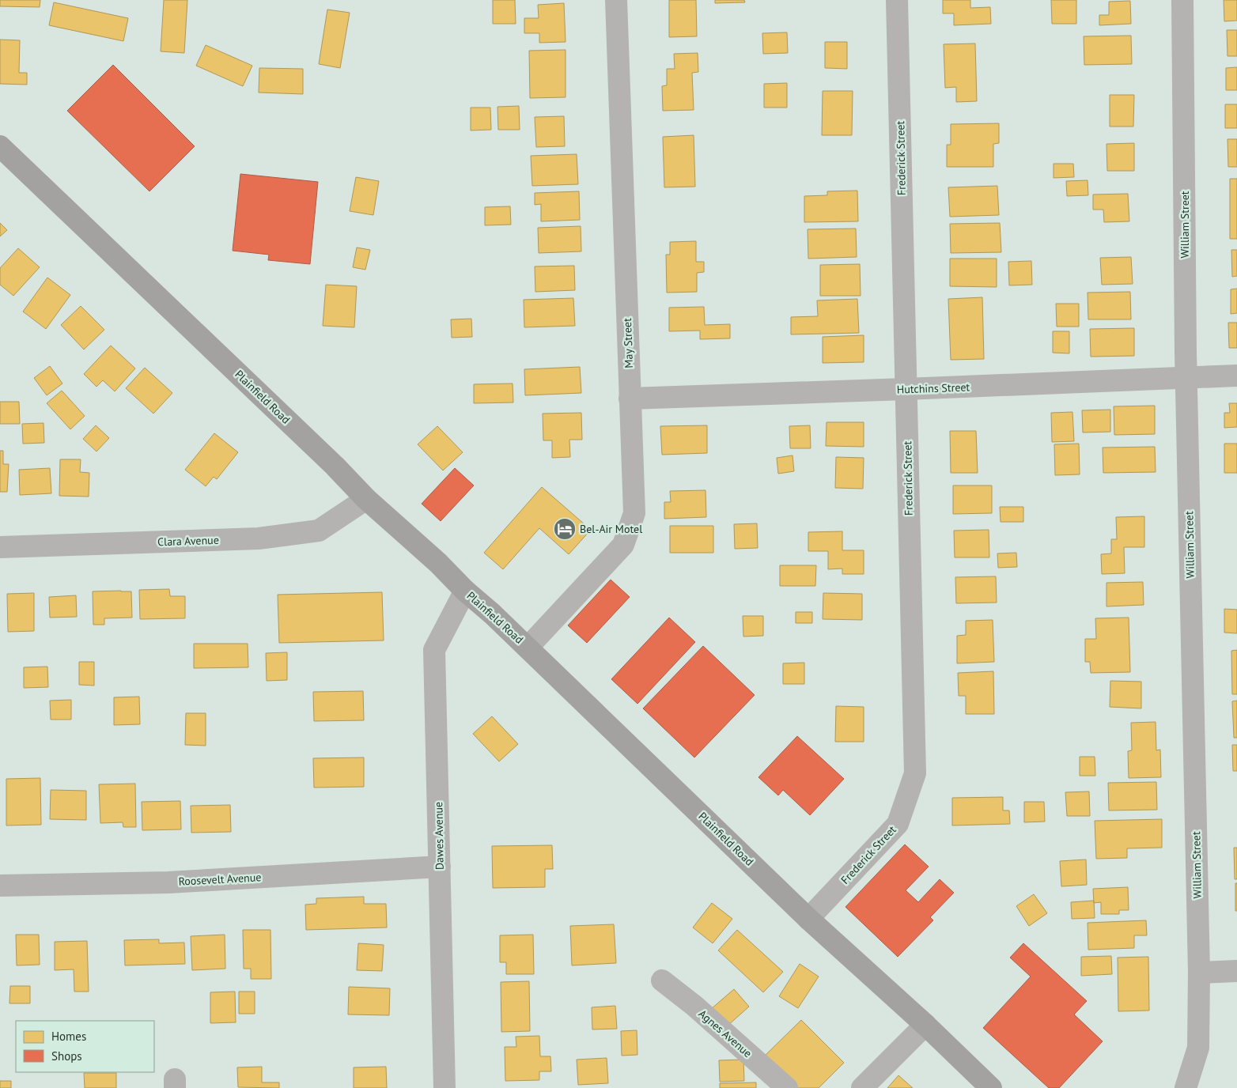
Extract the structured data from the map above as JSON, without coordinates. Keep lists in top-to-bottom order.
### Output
{
  "streets": {
    "main road": ["Plainfield Road"],
    "street": [
      "Frederick Street",
      "William Street",
      "May Street",
      "Hutchins Street",
      "Clara Avenue",
      "Dawes Avenue",
      "Roosevelt Avenue",
      "Agnes Avenue"
    ]
  },
  "crossings": [
    ["Frederick Street", "Hutchins Street"],
    ["Frederick Street", "Plainfield Road"],
    ["William Street", "Hutchins Street"],
    ["May Street", "Hutchins Street"],
    ["May Street", "Plainfield Road"],
    ["Plainfield Road", "Clara Avenue"],
    ["Plainfield Road", "Dawes Avenue"],
    ["Dawes Avenue", "Roosevelt Avenue"]
  ],
  "places": {
    "hotel": ["Bel-Air Motel"]
  },
  "legend": ["Homes", "Shops"]
}
